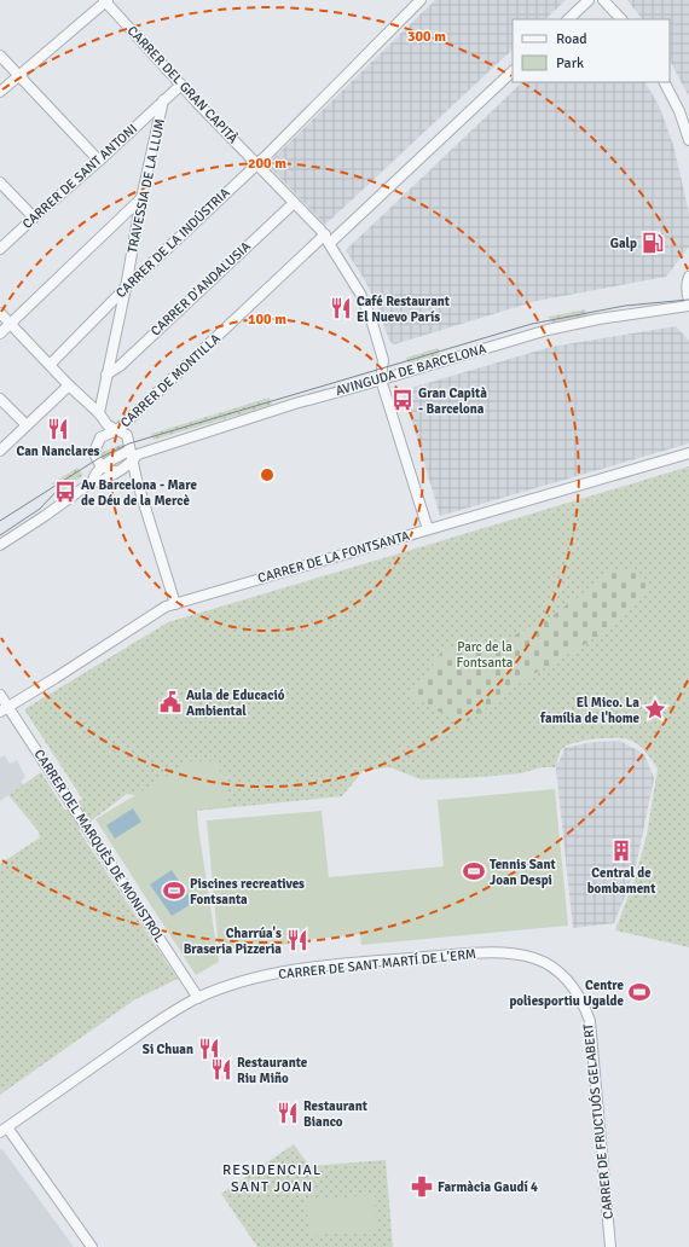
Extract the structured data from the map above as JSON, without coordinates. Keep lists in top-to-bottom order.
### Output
{
  "streets": {
    "street": [
      "CARRER DEL GRAN CAPITÀ",
      "CARRER DE SANT ANTONI",
      "TRAVESSIA DE LA LLUM",
      "CARRER DE LA INDÚSTRIA",
      "CARRER D'ANDALUSIA",
      "AVINGUDA DE BARCELONA",
      "CARRER DE MONTILLA",
      "CARRER DE LA FONTSANTA",
      "CARRER DEL MARQUÈS DE MONISTROL",
      "CARRER DE SANT MARTÍ DE L'ERM",
      "CARRER DE FRUCTUÓS GELABERT"
    ]
  },
  "crossings": [
    ["CARRER DEL GRAN CAPITÀ", "CARRER DE SANT ANTONI"],
    ["CARRER DEL GRAN CAPITÀ", "CARRER DE LA INDÚSTRIA"],
    ["CARRER DEL GRAN CAPITÀ", "CARRER D'ANDALUSIA"],
    ["CARRER DEL GRAN CAPITÀ", "AVINGUDA DE BARCELONA"],
    ["CARRER DEL GRAN CAPITÀ", "CARRER DE MONTILLA"],
    ["CARRER DEL GRAN CAPITÀ", "CARRER DE LA FONTSANTA"],
    ["CARRER DE SANT ANTONI", "TRAVESSIA DE LA LLUM"],
    ["TRAVESSIA DE LA LLUM", "CARRER DE LA INDÚSTRIA"],
    ["TRAVESSIA DE LA LLUM", "CARRER D'ANDALUSIA"],
    ["AVINGUDA DE BARCELONA", "CARRER DE MONTILLA"],
    ["CARRER DE LA FONTSANTA", "CARRER DEL MARQUÈS DE MONISTROL"],
    ["CARRER DEL MARQUÈS DE MONISTROL", "CARRER DE SANT MARTÍ DE L'ERM"],
    ["CARRER DE SANT MARTÍ DE L'ERM", "CARRER DE FRUCTUÓS GELABERT"]
  ],
  "districts": ["RESIDENCIAL SANT JOAN"],
  "parks": ["Parc de la Fontsanta"],
  "places": {
    "fuel station": ["Galp"],
    "restaurant": [
      "Café Restaurant El Nuevo París",
      "Can Nanclares",
      "Charrúa's Braseria Pizzeria",
      "Si Chuan",
      "Restaurante Riu Miño",
      "Restaurant Bianco"
    ],
    "bus stop": ["Gran Capità - Barcelona", "Av Barcelona - Mare de Déu de la Mercè"],
    "public building": ["Aula de Educació Ambiental"],
    "place": ["El Mico. La família de l'home"],
    "building": ["Central de bombament"],
    "sports": ["Tennis Sant Joan Despi", "Piscines recreatives Fontsanta", "Centre poliesportiu Ugalde"],
    "pharmacy": ["Farmàcia Gaudí 4"]
  },
  "legend": ["Road", "Park"],
  "rings": ["300 m", "200 m", "100 m"]
}
